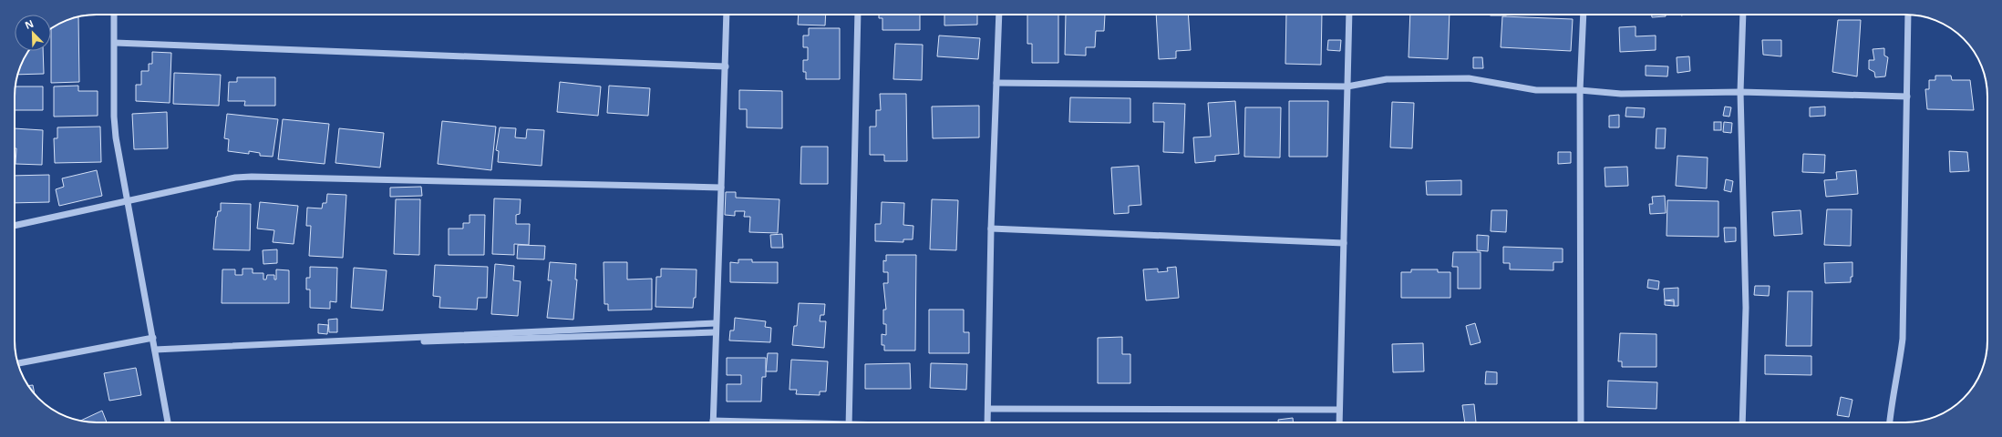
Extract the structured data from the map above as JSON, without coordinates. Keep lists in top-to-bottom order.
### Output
{
  "north": "top left"
}
